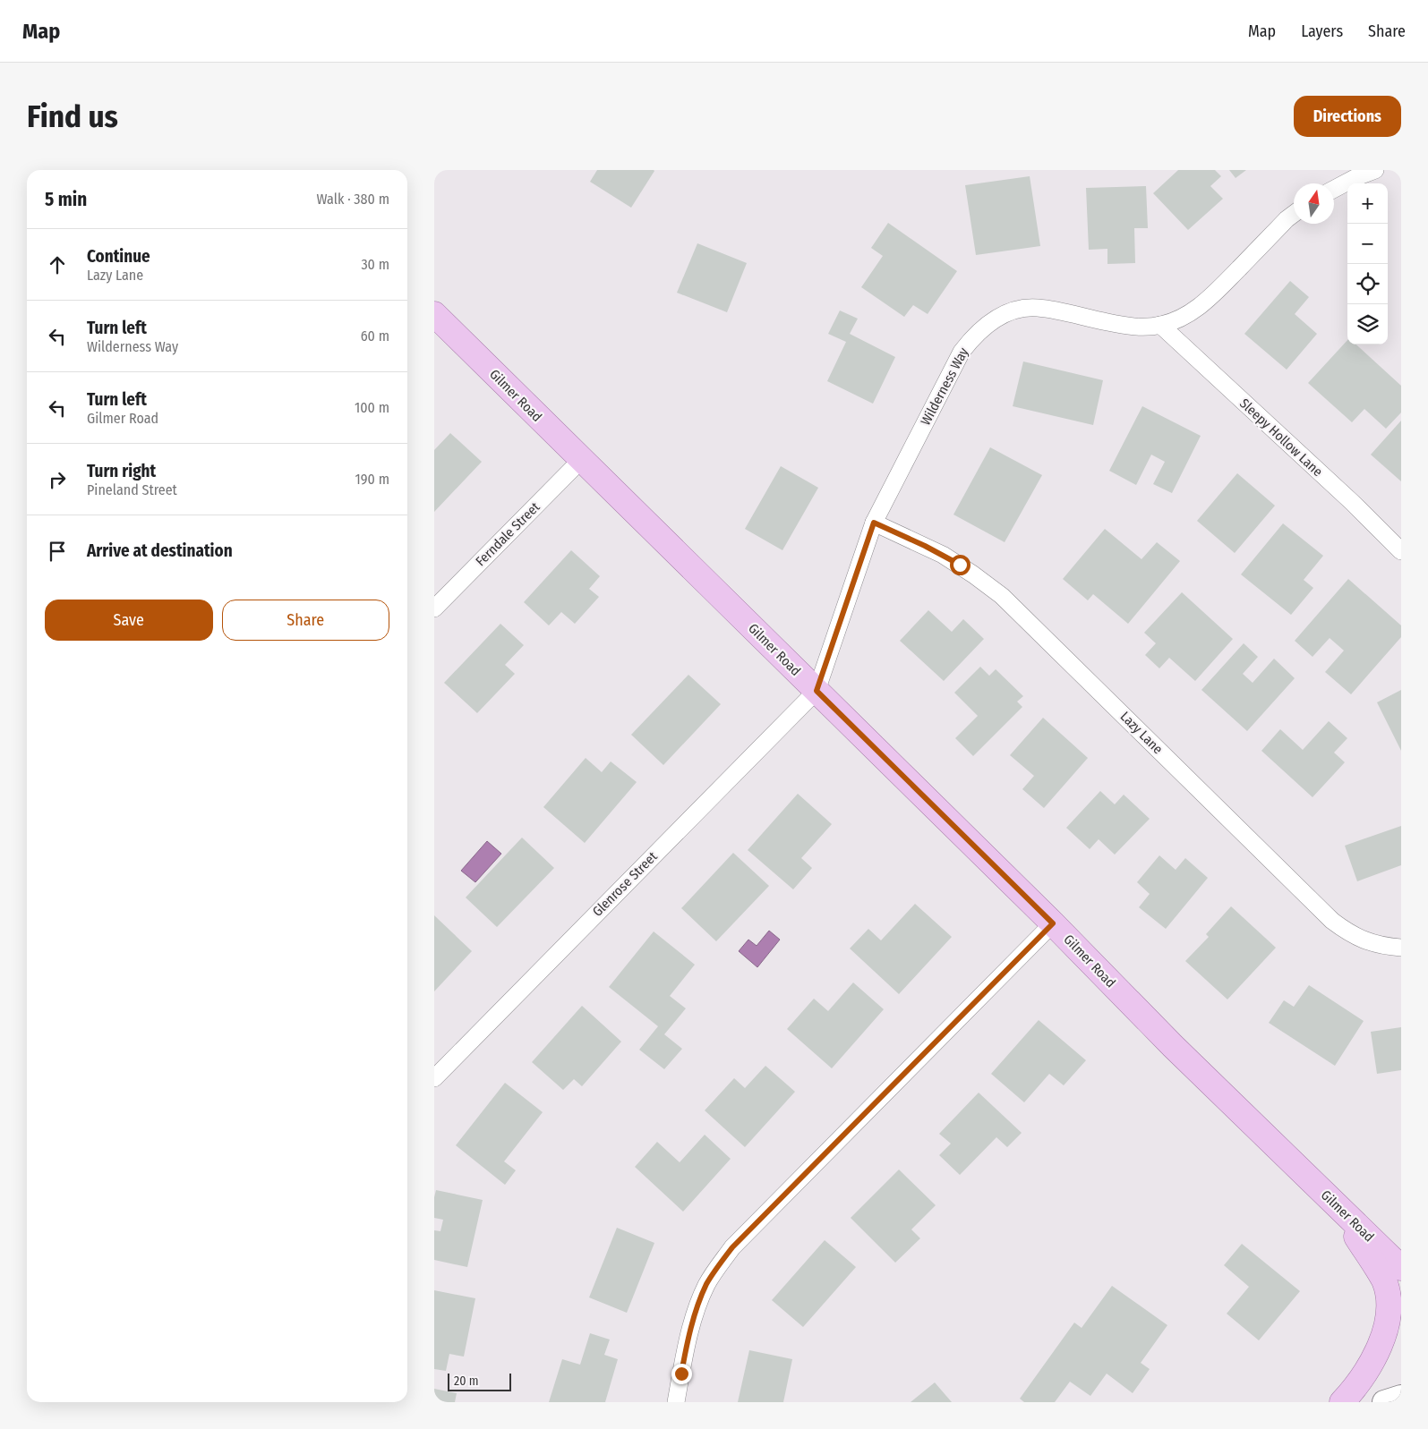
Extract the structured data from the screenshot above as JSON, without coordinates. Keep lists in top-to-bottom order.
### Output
{
  "streets": {
    "main road": ["Gilmer Road"],
    "street": [
      "Wilderness Way",
      "Sleepy Hollow Lane",
      "Ferndale Street",
      "Lazy Lane",
      "Glenrose Street"
    ]
  },
  "crossings": [
    ["Wilderness Way", "Gilmer Road"],
    ["Wilderness Way", "Sleepy Hollow Lane"],
    ["Wilderness Way", "Lazy Lane"],
    ["Wilderness Way", "Glenrose Street"],
    ["Gilmer Road", "Ferndale Street"],
    ["Gilmer Road", "Glenrose Street"]
  ],
  "scale_bar": "20 m",
  "north": "top",
  "page": {
    "header": "Map",
    "nav": ["Map", "Layers", "Share"],
    "buttons": [
      "Directions",
      ["Save", "Share"]
    ],
    "title": "Find us",
    "heading": ["5 min", "Walk · 380 m"],
    "map_buttons": ["+", "−"],
    "list": [
      ["Continue", "Lazy Lane", "30 m"],
      ["Turn left", "Wilderness Way", "60 m"],
      ["Turn left", "Gilmer Road", "100 m"],
      ["Turn right", "Pineland Street", "190 m"],
      "Arrive at destination"
    ],
    "scale": "20 m"
  }
}
